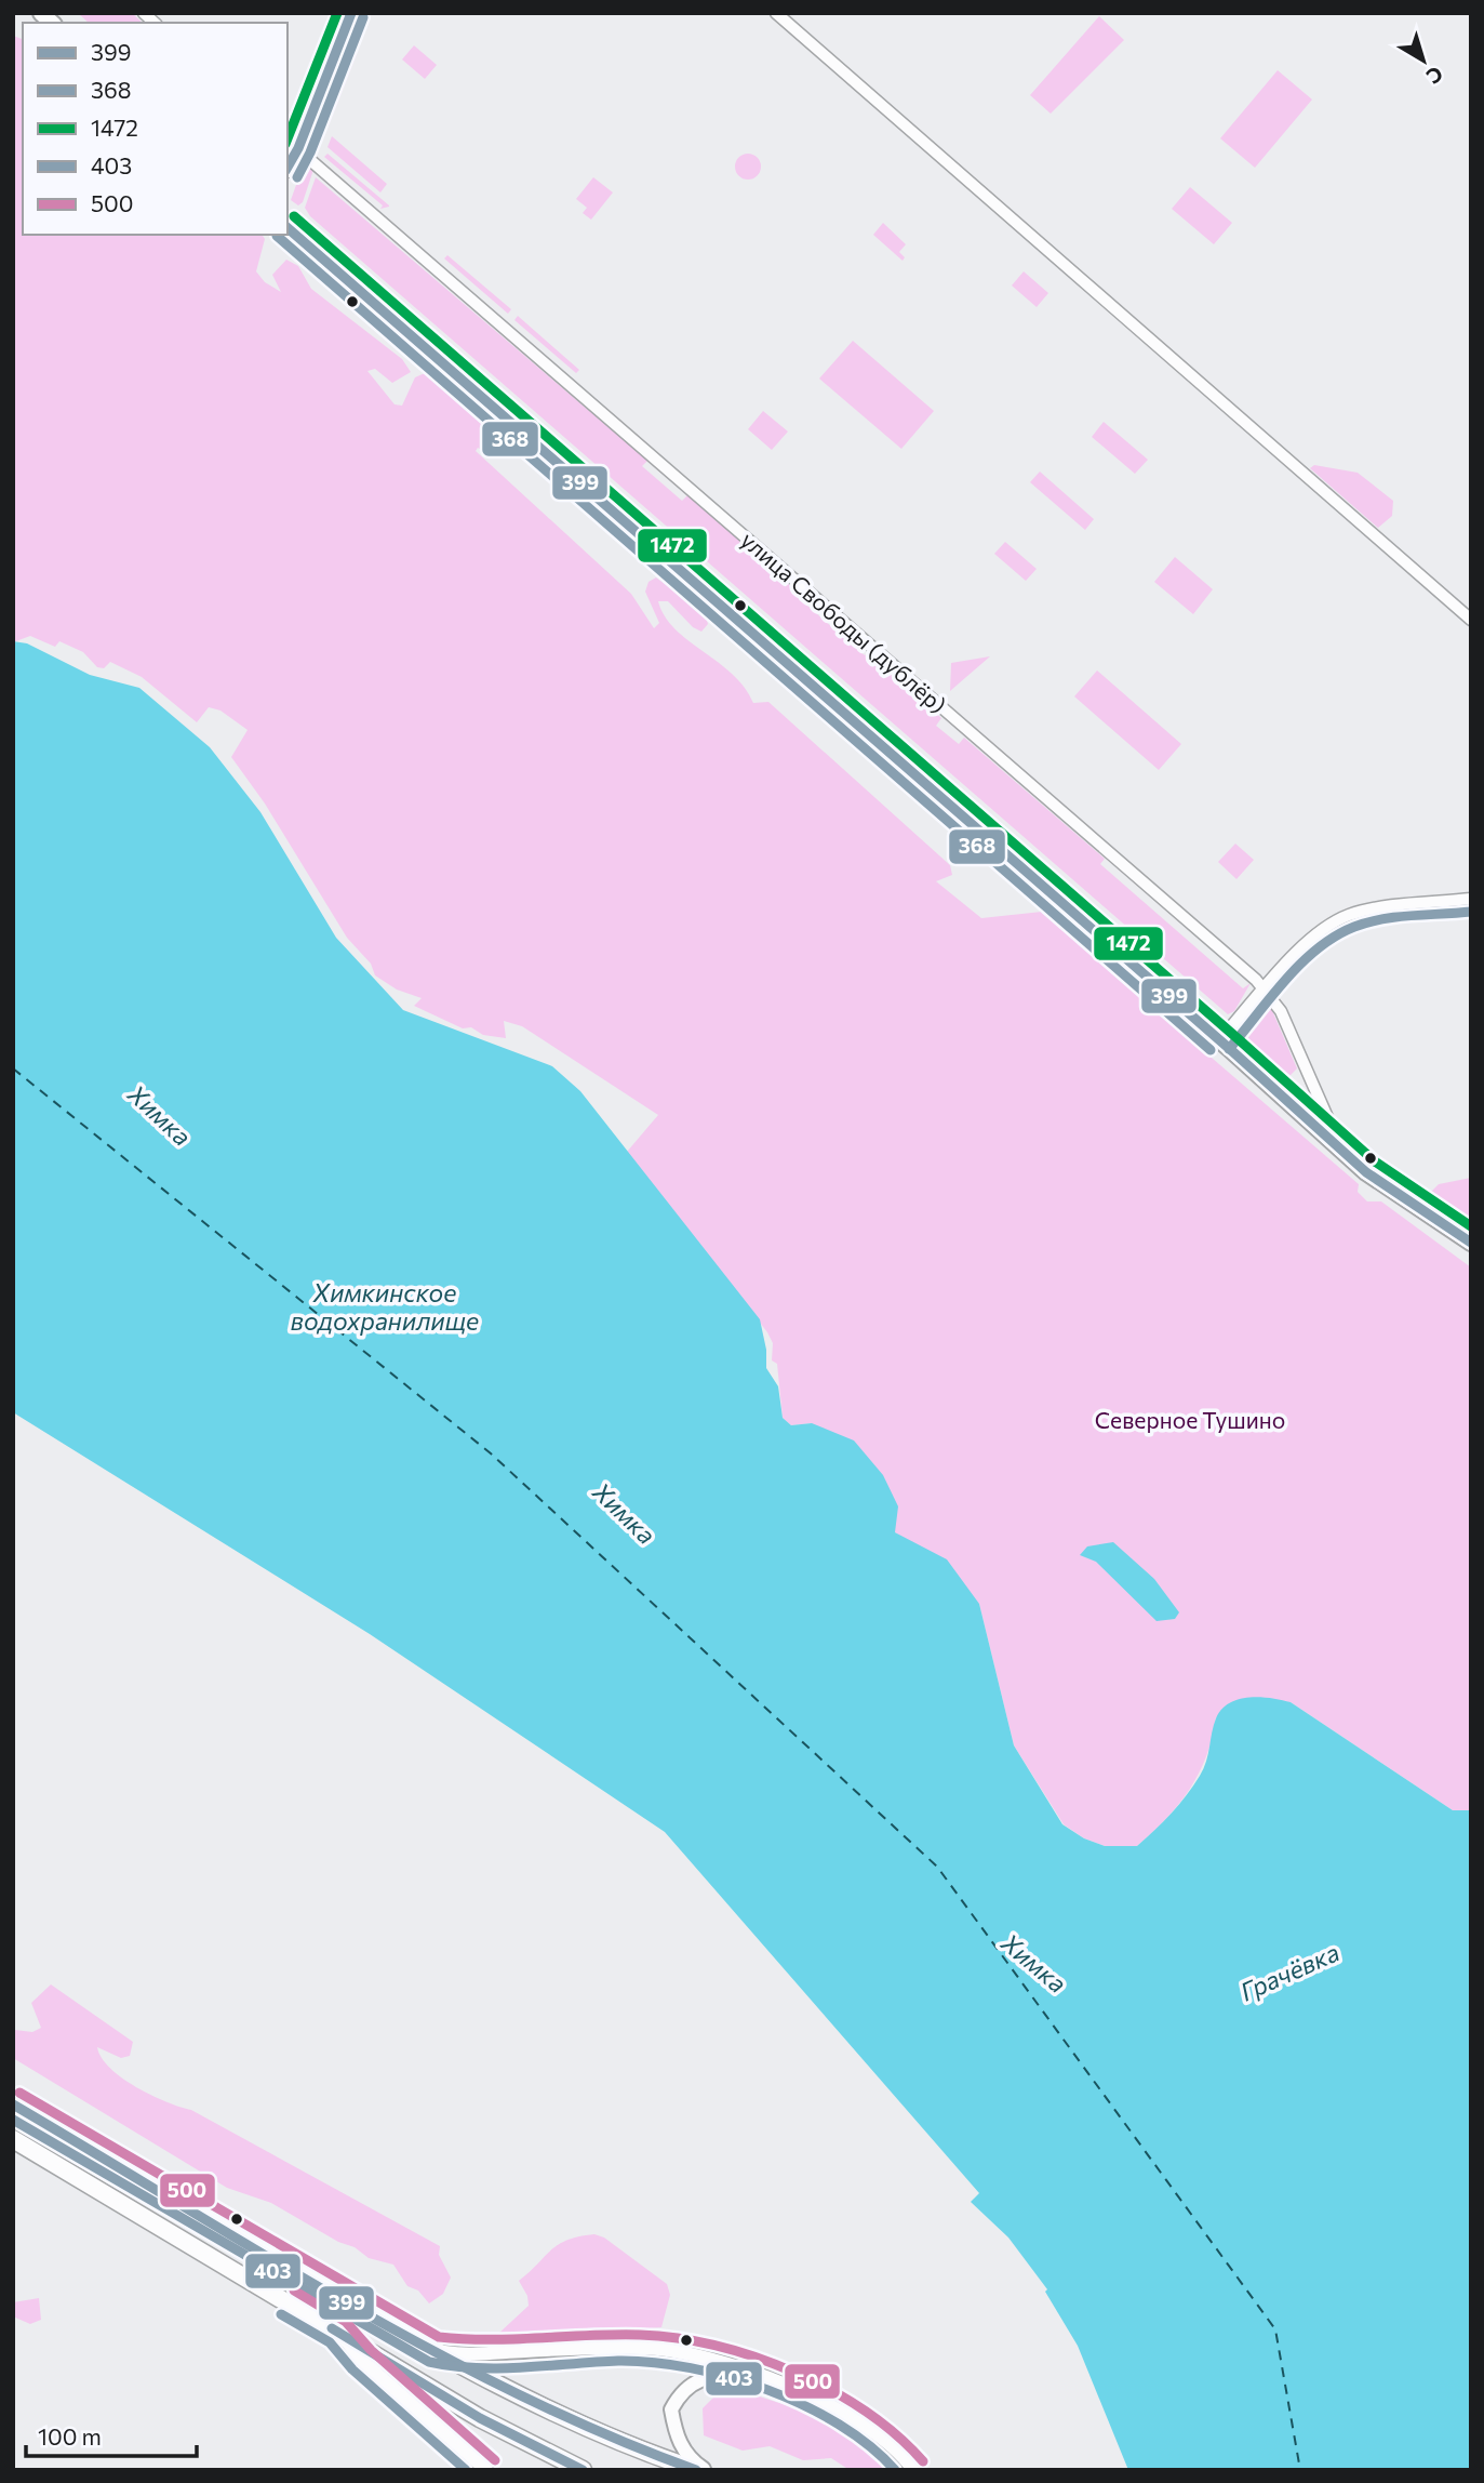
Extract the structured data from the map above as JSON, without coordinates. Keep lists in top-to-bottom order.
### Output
{
  "streets": {
    "street": ["улица Свободы (дублёр)"]
  },
  "water": ["Химка", "Химкинское водохранилище", "Грачёвка"],
  "parks": ["Северное Тушино"],
  "lines": [
    "transit line 399",
    "transit line 1472",
    "transit line 368",
    "transit line 500",
    "transit line 403"
  ],
  "legend": [
    "399",
    "368",
    "1472",
    "403",
    "500"
  ],
  "scale_bar": "100 m",
  "north": "bottom right"
}
